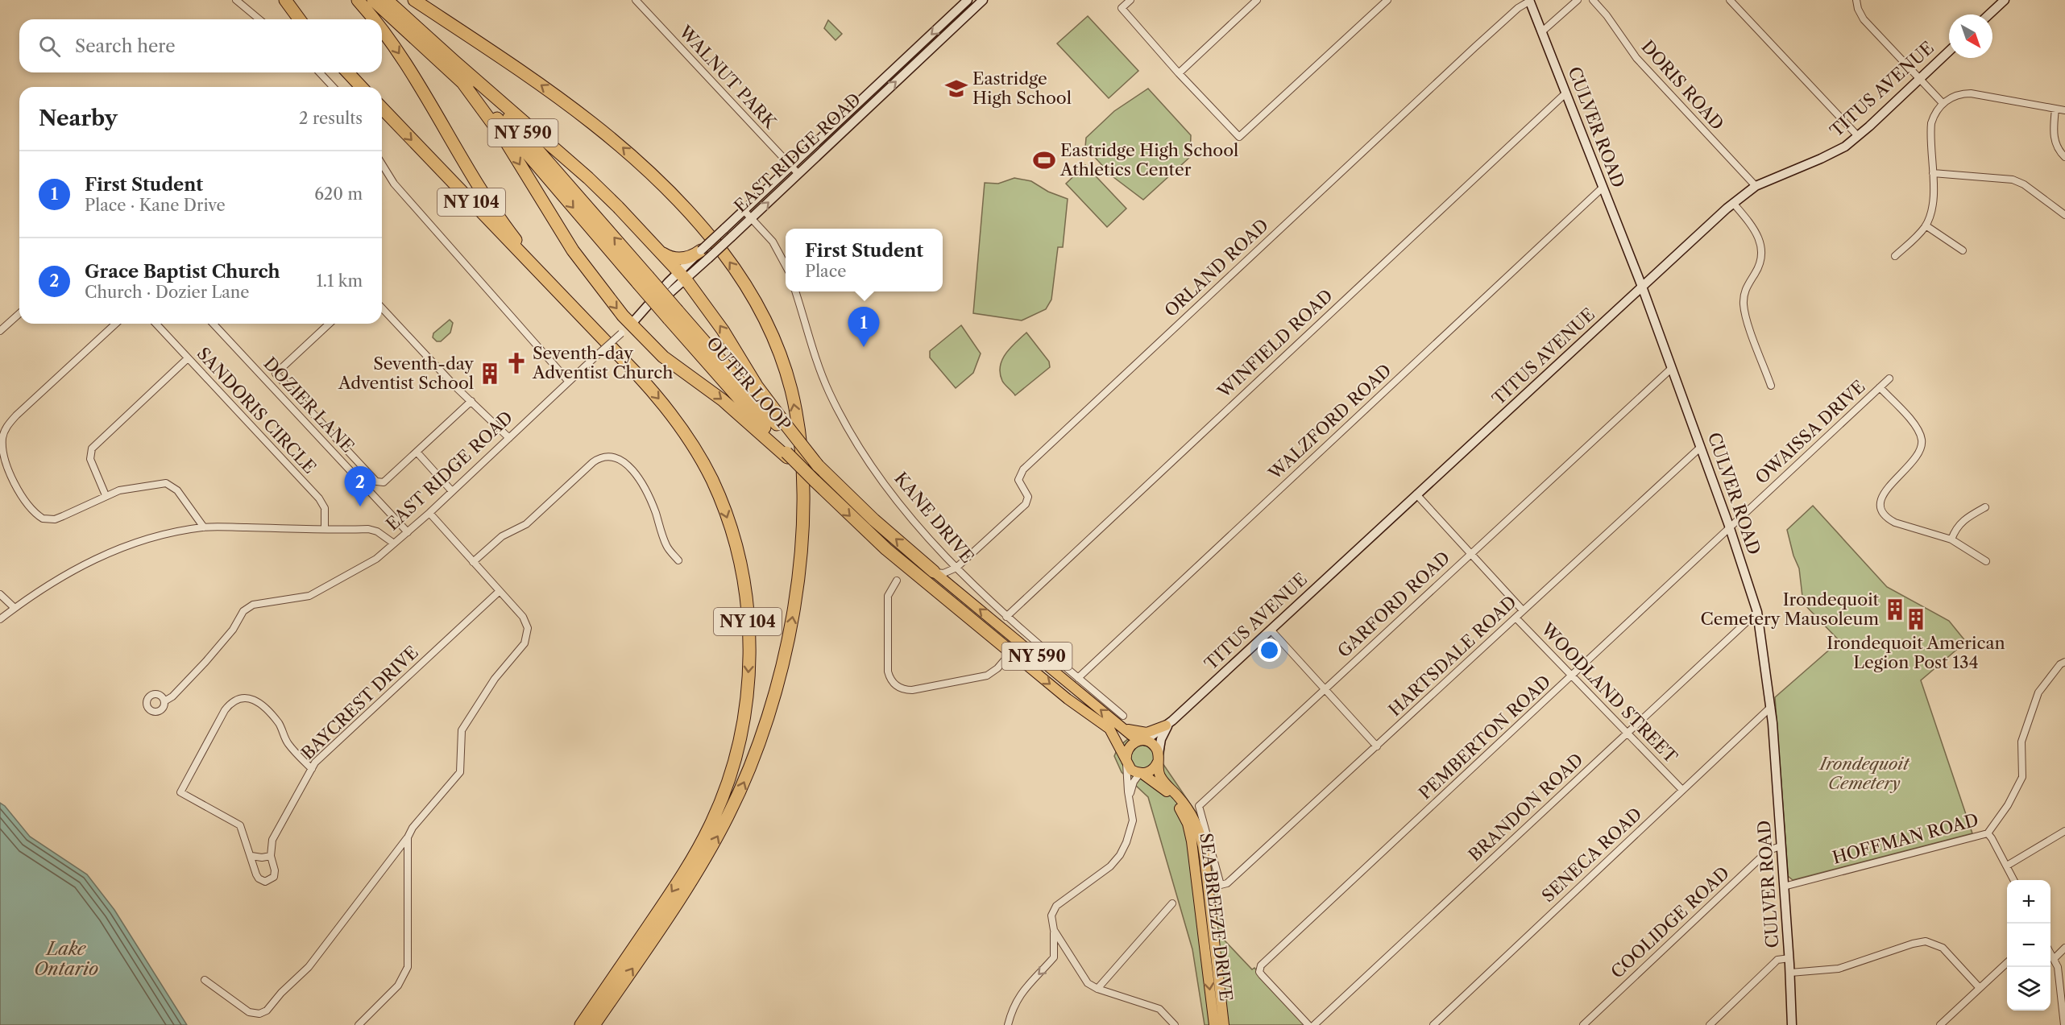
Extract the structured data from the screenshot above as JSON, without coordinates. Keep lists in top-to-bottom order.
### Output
{
  "streets": {
    "highway": ["NY 590", "NY 104", "OUTER LOOP"],
    "main road": [
      "TITUS AVENUE",
      "CULVER ROAD",
      "EAST RIDGE ROAD",
      "SEA BREEZE DRIVE"
    ],
    "street": [
      "WALNUT PARK",
      "DORIS ROAD",
      "ORLAND ROAD",
      "WINFIELD ROAD",
      "DOZIER LANE",
      "SANDORIS CIRCLE",
      "WALZFORD ROAD",
      "OWAISSA DRIVE",
      "KANE DRIVE",
      "GARFORD ROAD",
      "HARTSDALE ROAD",
      "WOODLAND STREET",
      "BAYCREST DRIVE",
      "PEMBERTON ROAD",
      "BRANDON ROAD",
      "HOFFMAN ROAD",
      "SENECA ROAD",
      "COOLIDGE ROAD"
    ]
  },
  "crossings": [
    ["WALNUT PARK", "EAST RIDGE ROAD"],
    ["DORIS ROAD", "TITUS AVENUE"],
    ["TITUS AVENUE", "CULVER ROAD"],
    ["TITUS AVENUE", "NY 590"],
    ["TITUS AVENUE", "OUTER LOOP"],
    ["TITUS AVENUE", "SEA BREEZE DRIVE"],
    ["CULVER ROAD", "ORLAND ROAD"],
    ["CULVER ROAD", "WINFIELD ROAD"],
    ["CULVER ROAD", "WALZFORD ROAD"],
    ["CULVER ROAD", "OWAISSA DRIVE"],
    ["CULVER ROAD", "GARFORD ROAD"],
    ["CULVER ROAD", "HARTSDALE ROAD"],
    ["CULVER ROAD", "PEMBERTON ROAD"],
    ["CULVER ROAD", "BRANDON ROAD"],
    ["CULVER ROAD", "HOFFMAN ROAD"],
    ["CULVER ROAD", "SENECA ROAD"],
    ["CULVER ROAD", "COOLIDGE ROAD"],
    ["NY 590", "OUTER LOOP"],
    ["NY 590", "KANE DRIVE"],
    ["NY 590", "SEA BREEZE DRIVE"],
    ["EAST RIDGE ROAD", "DOZIER LANE"],
    ["ORLAND ROAD", "KANE DRIVE"],
    ["WINFIELD ROAD", "KANE DRIVE"],
    ["OUTER LOOP", "SEA BREEZE DRIVE"],
    ["WALZFORD ROAD", "KANE DRIVE"],
    ["OWAISSA DRIVE", "PEMBERTON ROAD"],
    ["GARFORD ROAD", "HARTSDALE ROAD"],
    ["HARTSDALE ROAD", "WOODLAND STREET"],
    ["WOODLAND STREET", "PEMBERTON ROAD"],
    ["WOODLAND STREET", "BRANDON ROAD"],
    ["WOODLAND STREET", "SENECA ROAD"]
  ],
  "water": ["Lake Ontario"],
  "parks": ["Irondequoit Cemetery"],
  "places": {
    "school or university": ["Eastridge High School"],
    "sports": ["Eastridge High School Athletics Center"],
    "church": ["Seventh-day Adventist Church"],
    "building": ["Seventh-day Adventist School", "Irondequoit Cemetery Mausoleum", "Irondequoit American Legion Post 134"]
  },
  "north": "bottom right",
  "page": {
    "search": "Search here",
    "heading": ["Nearby", "2 results"],
    "list": [
      {
        "mark": "1",
        "name": "First Student",
        "note": "Place · Kane Drive",
        "value": "620 m"
      },
      {
        "mark": "2",
        "name": "Grace Baptist Church",
        "note": "Church · Dozier Lane",
        "value": "1.1 km"
      }
    ],
    "popup": ["First Student", "Place"],
    "pins": ["1", "2"],
    "map_buttons": ["+", "−"]
  }
}
